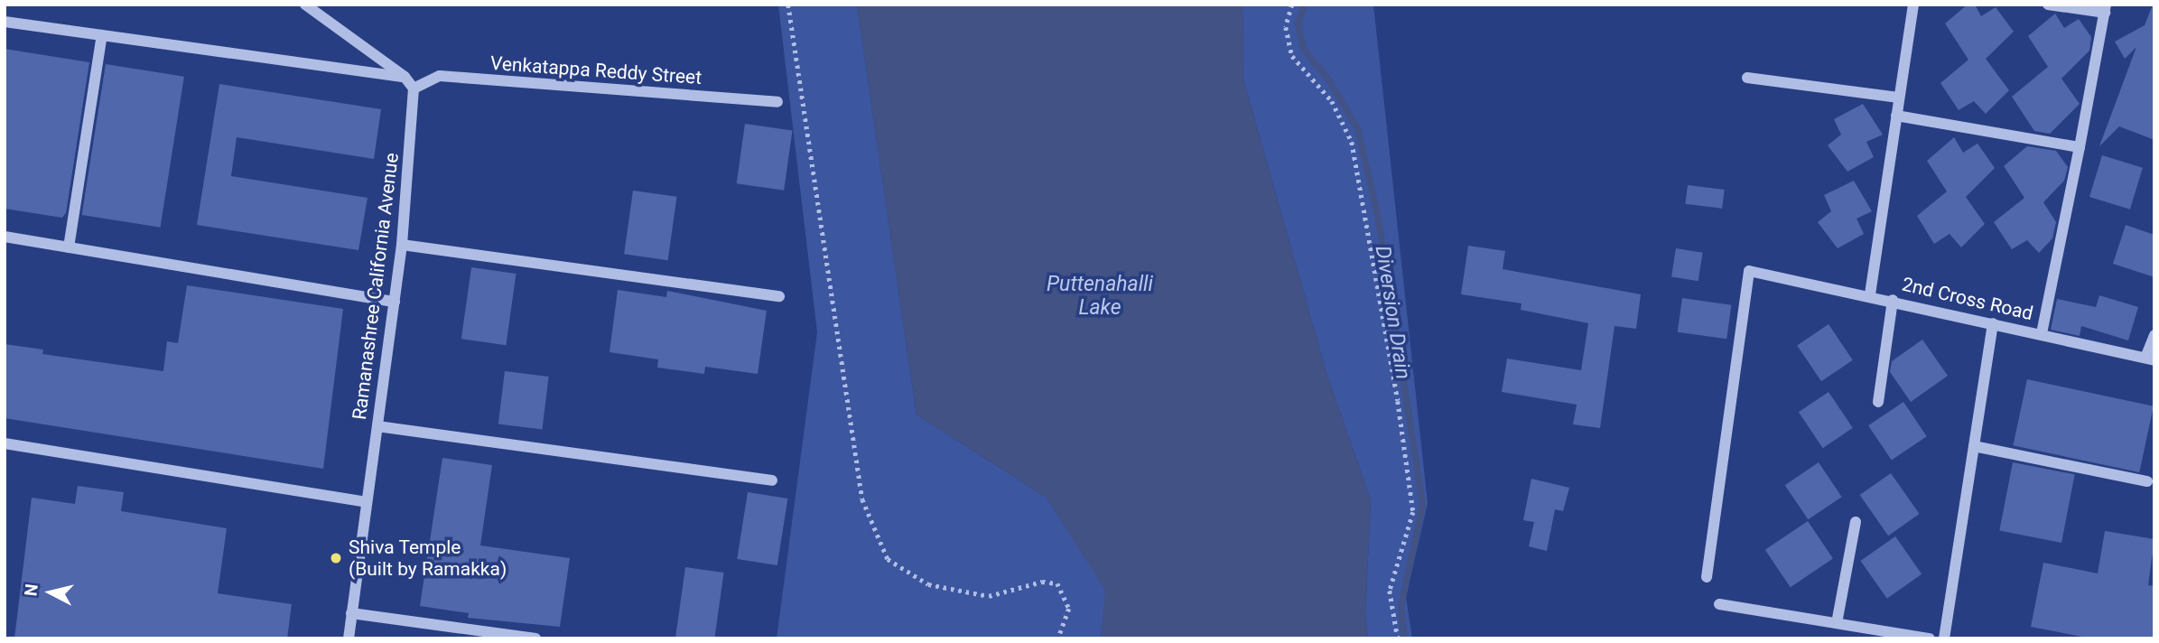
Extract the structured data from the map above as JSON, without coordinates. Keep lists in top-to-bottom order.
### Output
{
  "streets": {
    "street": ["Venkatappa Reddy Street", "Ramanashree California Avenue", "2nd Cross Road"]
  },
  "crossings": [
    ["Venkatappa Reddy Street", "Ramanashree California Avenue"]
  ],
  "water": ["Puttenahalli Lake", "Diversion Drain"],
  "places": ["Shiva Temple (Built by Ramakka)"],
  "north": "left"
}
